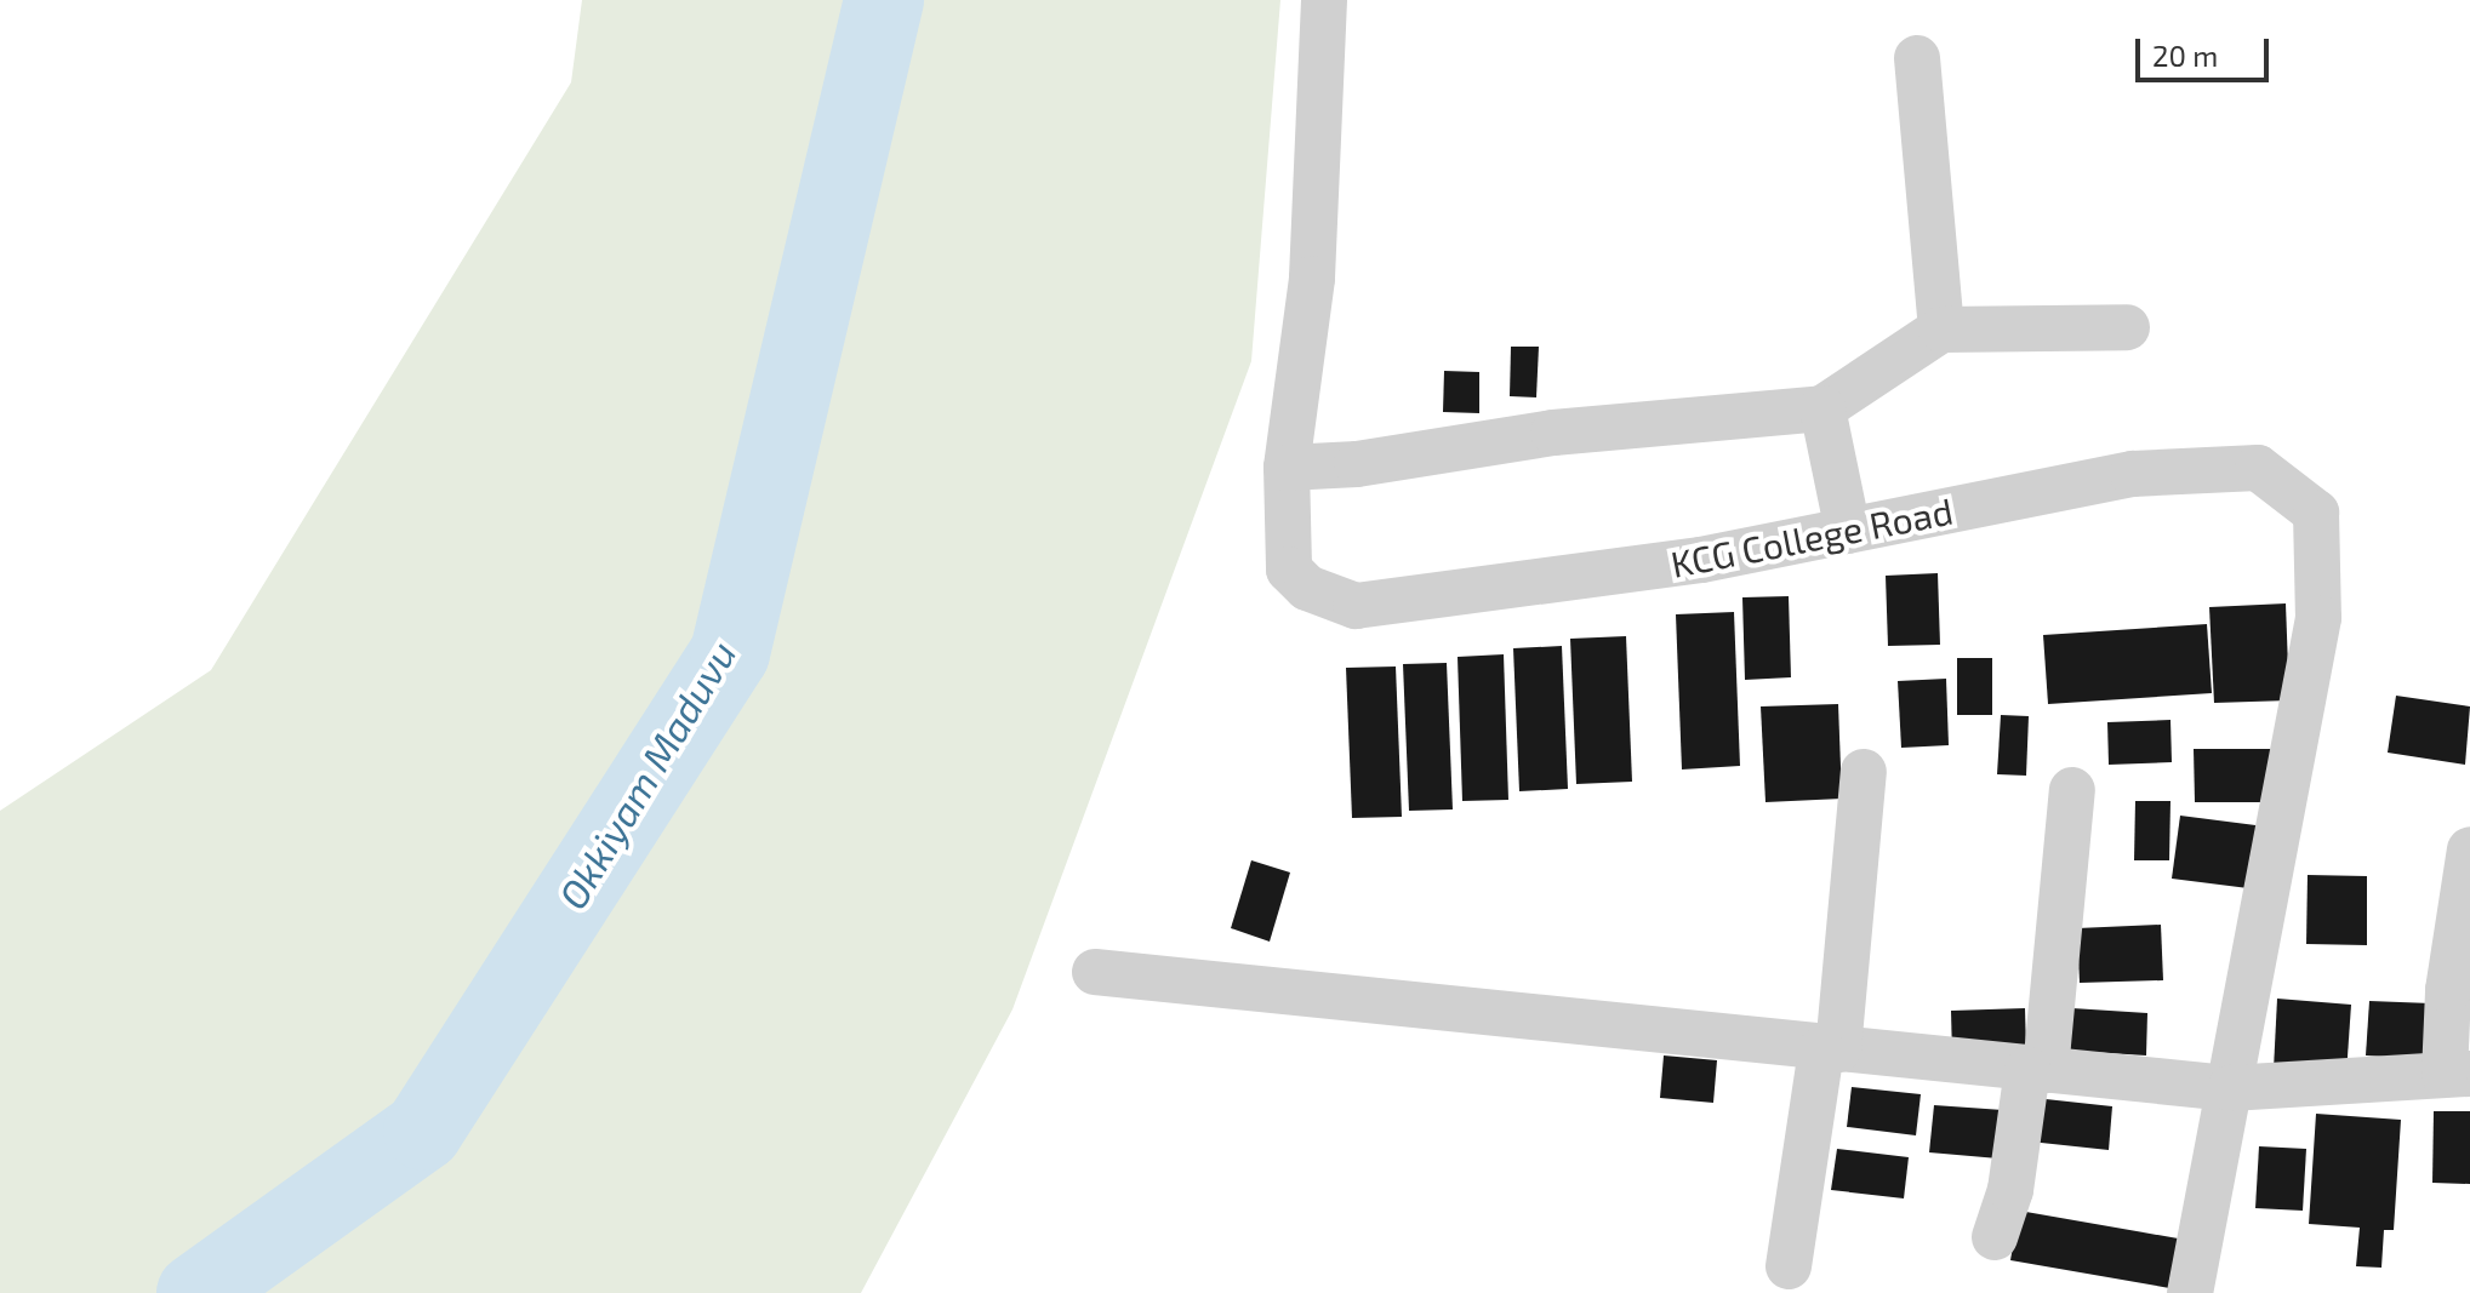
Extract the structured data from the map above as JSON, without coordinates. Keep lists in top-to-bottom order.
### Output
{
  "streets": {
    "street": ["KCG College Road"]
  },
  "water": ["Okkiyam Maduvu"],
  "scale_bar": "20 m"
}
